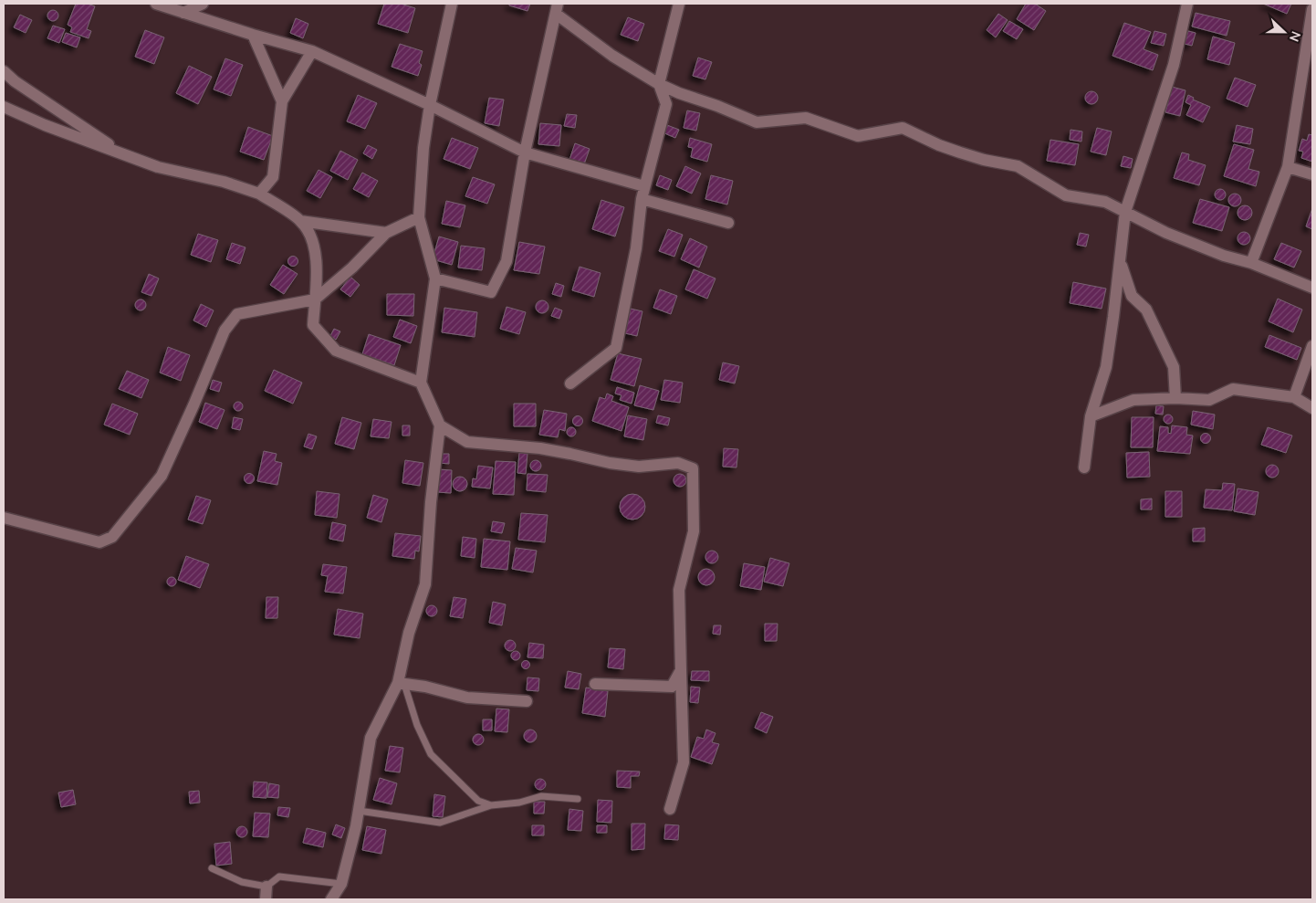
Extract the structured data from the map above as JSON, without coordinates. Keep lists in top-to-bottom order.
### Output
{
  "north": "right"
}
